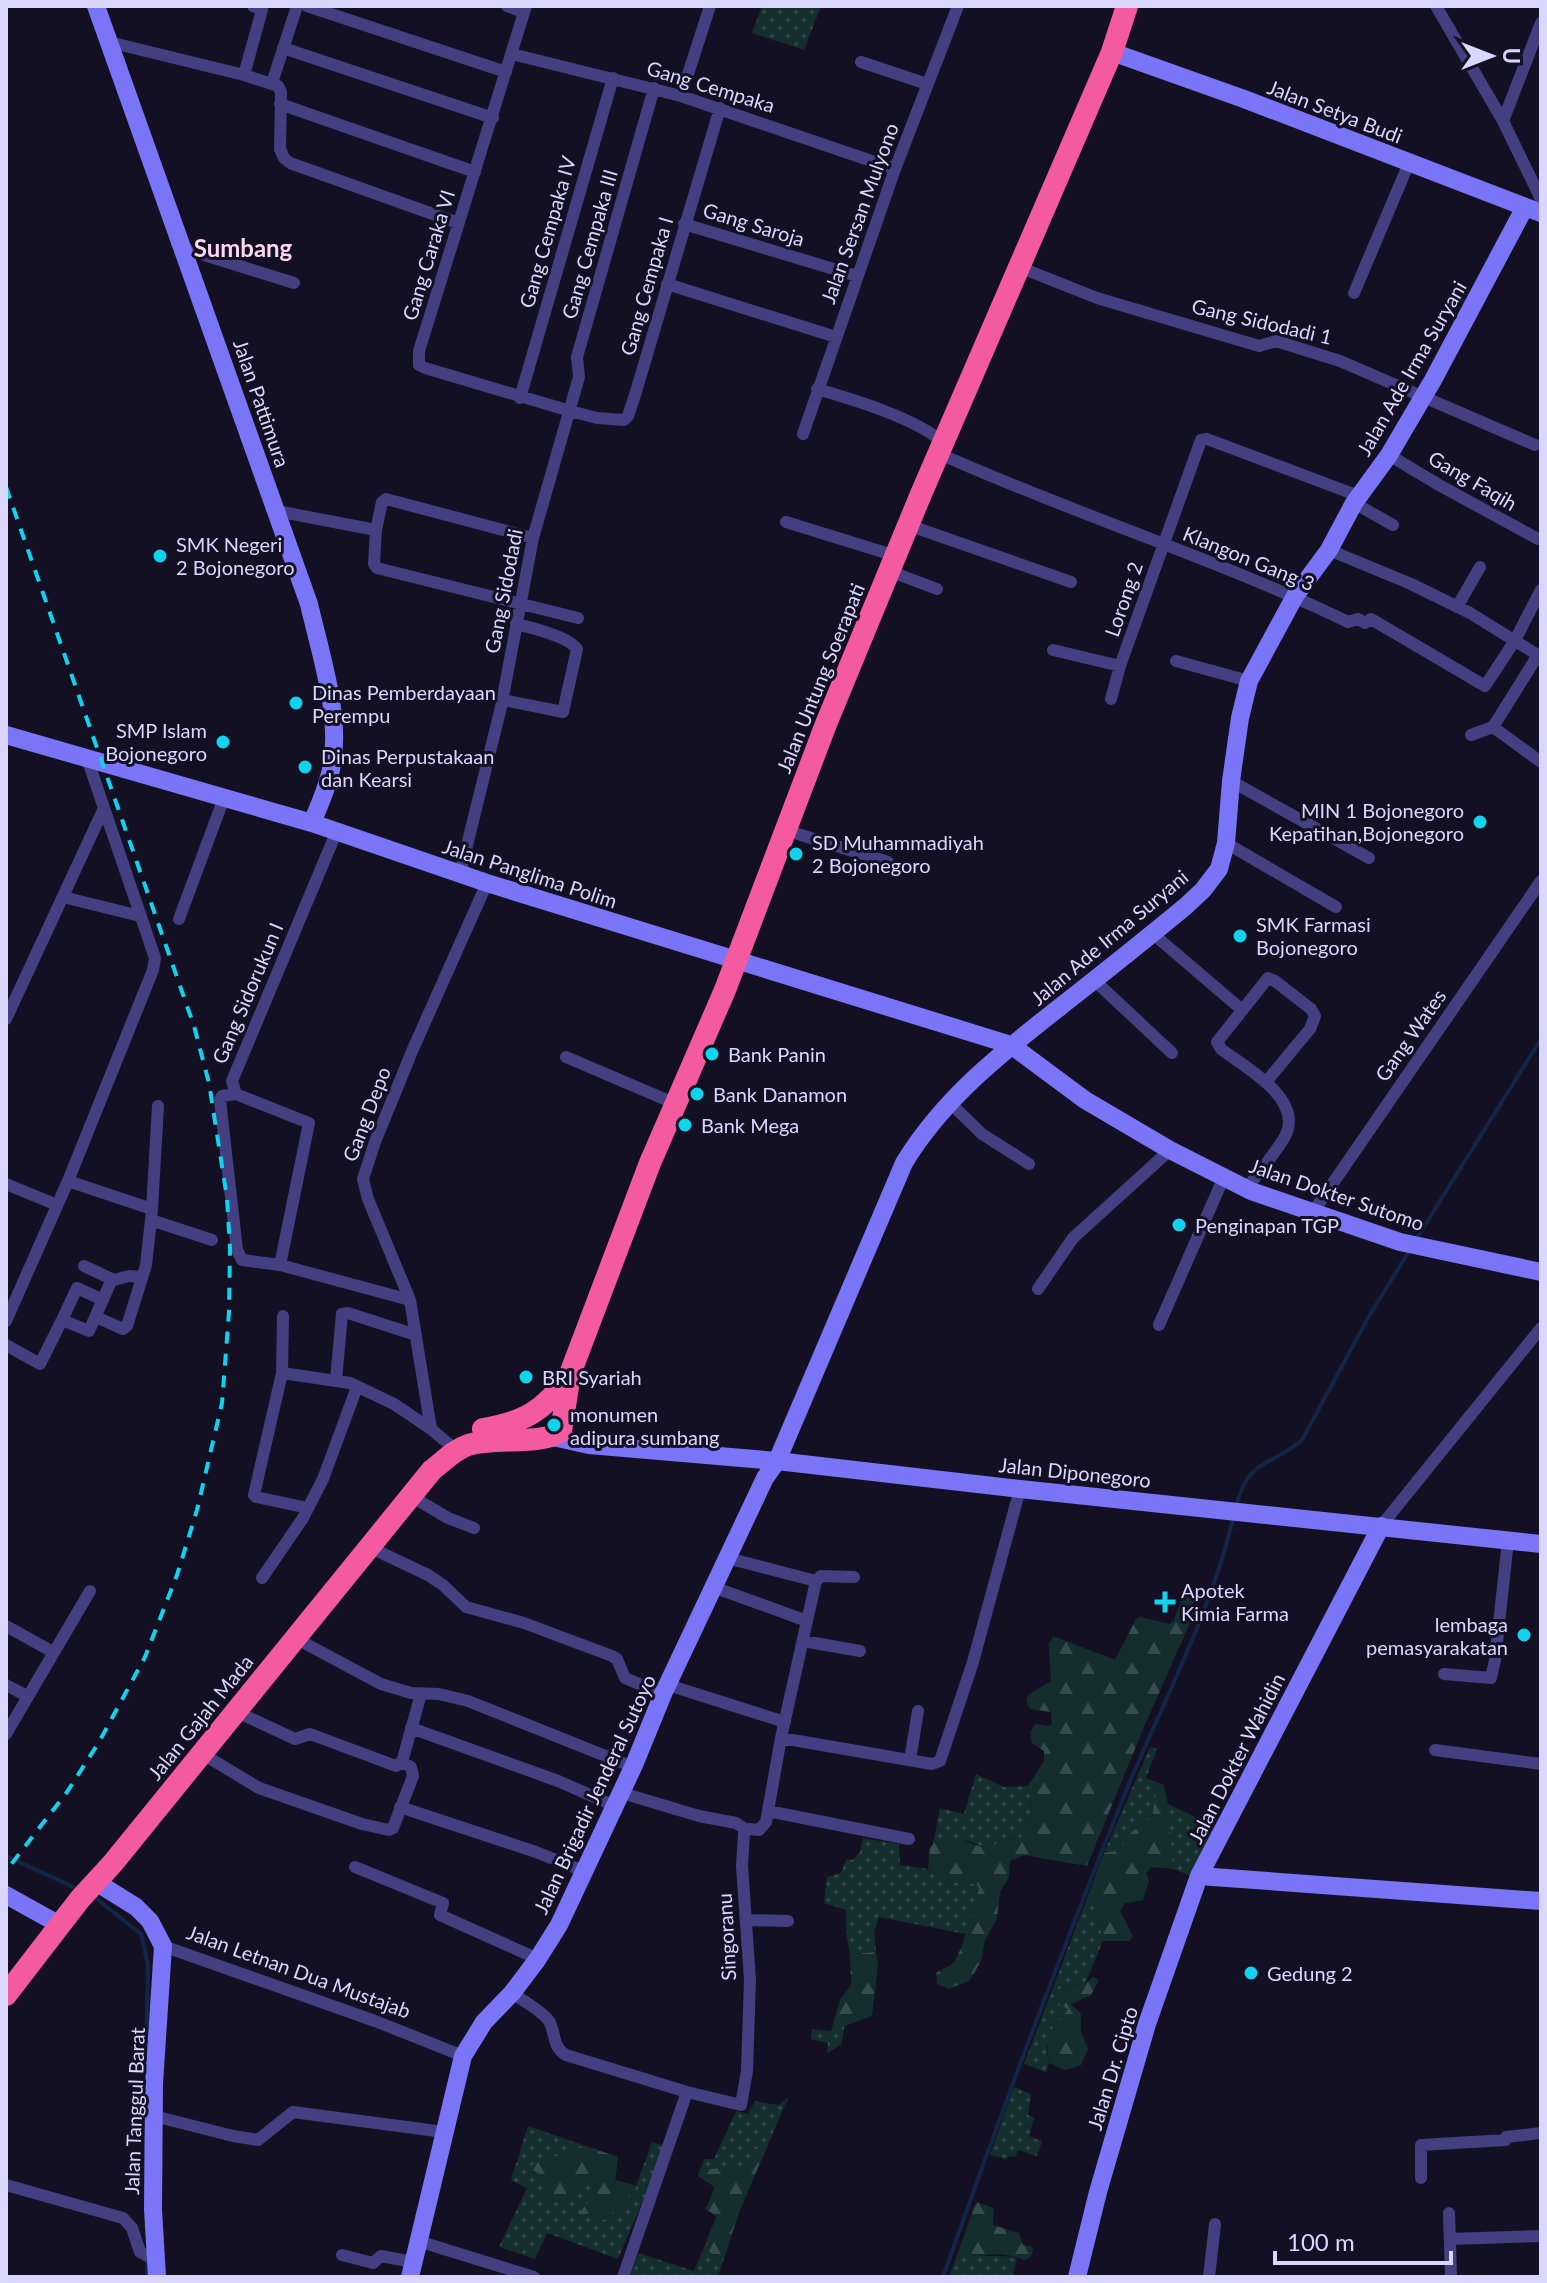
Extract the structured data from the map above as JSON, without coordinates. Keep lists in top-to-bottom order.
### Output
{
  "streets": {
    "highway": ["Jalan Untung Soerapati", "Jalan Gajah Mada"],
    "street": [
      "Gang Cempaka",
      "Jalan Setya Budi",
      "Jalan Sersan Mulyono",
      "Gang Saroja",
      "Gang Cempaka IV",
      "Gang Cempaka III",
      "Gang Caraka VI",
      "Gang Cempaka I",
      "Gang Sidodadi 1",
      "Jalan Ade Irma Suryani",
      "Jalan Pattimura",
      "Gang Faqih",
      "Klangon Gang 3",
      "Gang Sidodadi",
      "Lorong 2",
      "Jalan Panglima Polim",
      "Gang Sidorukun I",
      "Gang Wates",
      "Gang Depo",
      "Jalan Dokter Sutomo",
      "Jalan Diponegoro",
      "Jalan Dokter Wahidin",
      "Jalan Brigadir Jenderal Sutoyo",
      "Singoranu",
      "Jalan Letnan Dua Mustajab",
      "Jalan Dr. Cipto",
      "Jalan Tanggul Barat"
    ]
  },
  "crossings": [
    ["Gang Cempaka", "Jalan Sersan Mulyono"],
    ["Gang Cempaka", "Gang Cempaka IV"],
    ["Gang Cempaka", "Gang Cempaka III"],
    ["Gang Cempaka", "Gang Caraka VI"],
    ["Gang Cempaka", "Gang Cempaka I"],
    ["Jalan Setya Budi", "Jalan Ade Irma Suryani"],
    ["Jalan Setya Budi", "Jalan Untung Soerapati"],
    ["Jalan Sersan Mulyono", "Gang Saroja"],
    ["Jalan Sersan Mulyono", "Klangon Gang 3"],
    ["Gang Saroja", "Gang Cempaka I"],
    ["Gang Cempaka IV", "Gang Caraka VI"],
    ["Gang Cempaka III", "Gang Caraka VI"],
    ["Gang Cempaka III", "Gang Cempaka I"],
    ["Gang Cempaka III", "Gang Sidodadi"],
    ["Gang Caraka VI", "Gang Cempaka I"],
    ["Gang Caraka VI", "Gang Sidodadi"],
    ["Gang Cempaka I", "Gang Sidodadi"],
    ["Gang Sidodadi 1", "Jalan Ade Irma Suryani"],
    ["Gang Sidodadi 1", "Jalan Untung Soerapati"],
    ["Jalan Ade Irma Suryani", "Gang Faqih"],
    ["Jalan Ade Irma Suryani", "Klangon Gang 3"],
    ["Jalan Ade Irma Suryani", "Lorong 2"],
    ["Jalan Ade Irma Suryani", "Jalan Dokter Sutomo"],
    ["Jalan Ade Irma Suryani", "Jalan Diponegoro"],
    ["Jalan Ade Irma Suryani", "Jalan Brigadir Jenderal Sutoyo"],
    ["Jalan Pattimura", "Jalan Panglima Polim"],
    ["Klangon Gang 3", "Lorong 2"],
    ["Klangon Gang 3", "Jalan Untung Soerapati"],
    ["Gang Sidodadi", "Jalan Panglima Polim"],
    ["Jalan Untung Soerapati", "Jalan Panglima Polim"],
    ["Jalan Untung Soerapati", "Jalan Dokter Sutomo"],
    ["Jalan Panglima Polim", "Gang Sidorukun I"],
    ["Jalan Panglima Polim", "Gang Depo"],
    ["Jalan Panglima Polim", "Jalan Dokter Sutomo"],
    ["Gang Wates", "Jalan Dokter Sutomo"],
    ["Jalan Diponegoro", "Jalan Gajah Mada"],
    ["Jalan Diponegoro", "Jalan Dokter Wahidin"],
    ["Jalan Diponegoro", "Jalan Brigadir Jenderal Sutoyo"],
    ["Jalan Gajah Mada", "Jalan Letnan Dua Mustajab"],
    ["Jalan Dokter Wahidin", "Jalan Dr. Cipto"],
    ["Jalan Brigadir Jenderal Sutoyo", "Singoranu"],
    ["Jalan Brigadir Jenderal Sutoyo", "Jalan Letnan Dua Mustajab"],
    ["Jalan Letnan Dua Mustajab", "Jalan Tanggul Barat"]
  ],
  "districts": ["Sumbang"],
  "places": {
    "other": [
      "SMK Negeri 2 Bojonegoro",
      "Dinas Pemberdayaan Perempu",
      "SMP Islam Bojonegoro",
      "Dinas Perpustakaan dan Kearsi",
      "MIN 1 Bojonegoro Kepatihan,Bojonegoro",
      "SD Muhammadiyah 2 Bojonegoro",
      "SMK Farmasi Bojonegoro",
      "Bank Panin",
      "Bank Danamon",
      "Bank Mega",
      "Penginapan TGP",
      "BRI Syariah",
      "monumen adipura sumbang",
      "lembaga pemasyarakatan",
      "Gedung 2"
    ],
    "health": ["Apotek Kimia Farma"]
  },
  "scale_bar": "100 m",
  "north": "right"
}
